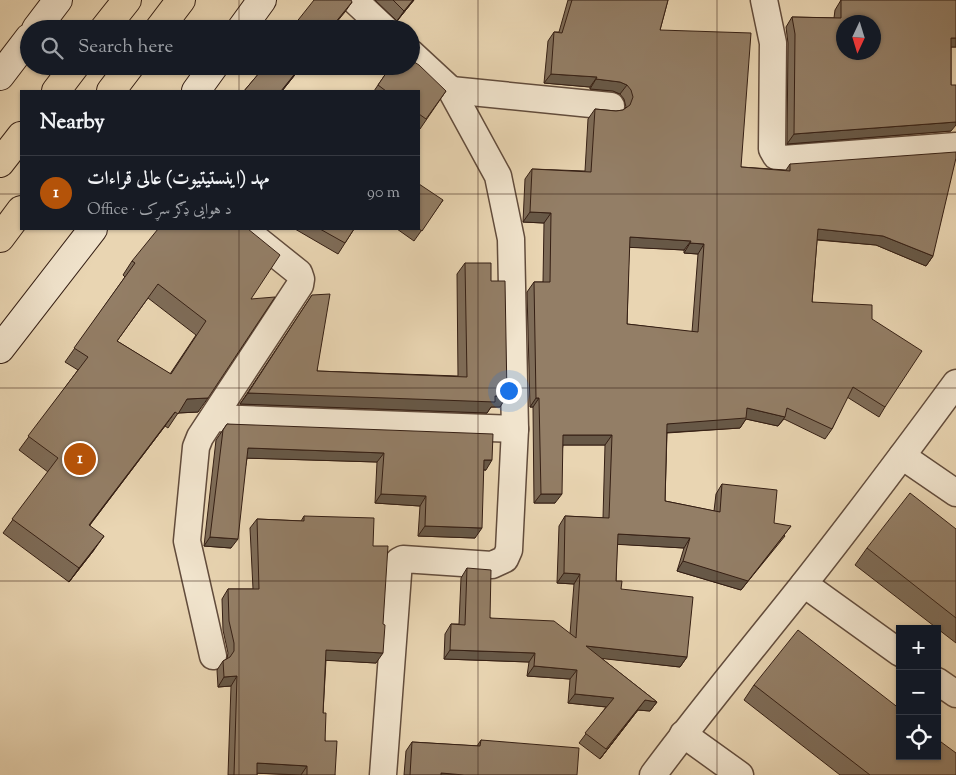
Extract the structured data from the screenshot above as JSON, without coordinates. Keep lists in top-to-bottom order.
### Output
{
  "north": "bottom",
  "page": {
    "search": "Search here",
    "heading": "Nearby",
    "list": [
      {
        "mark": "1",
        "name": "مهد (اینستیتیوت) عالی قراءات",
        "note": "Office · د هوایی ډګر سړک",
        "value": "90 m"
      }
    ],
    "pins": "1",
    "map_buttons": ["+", "−"]
  }
}
